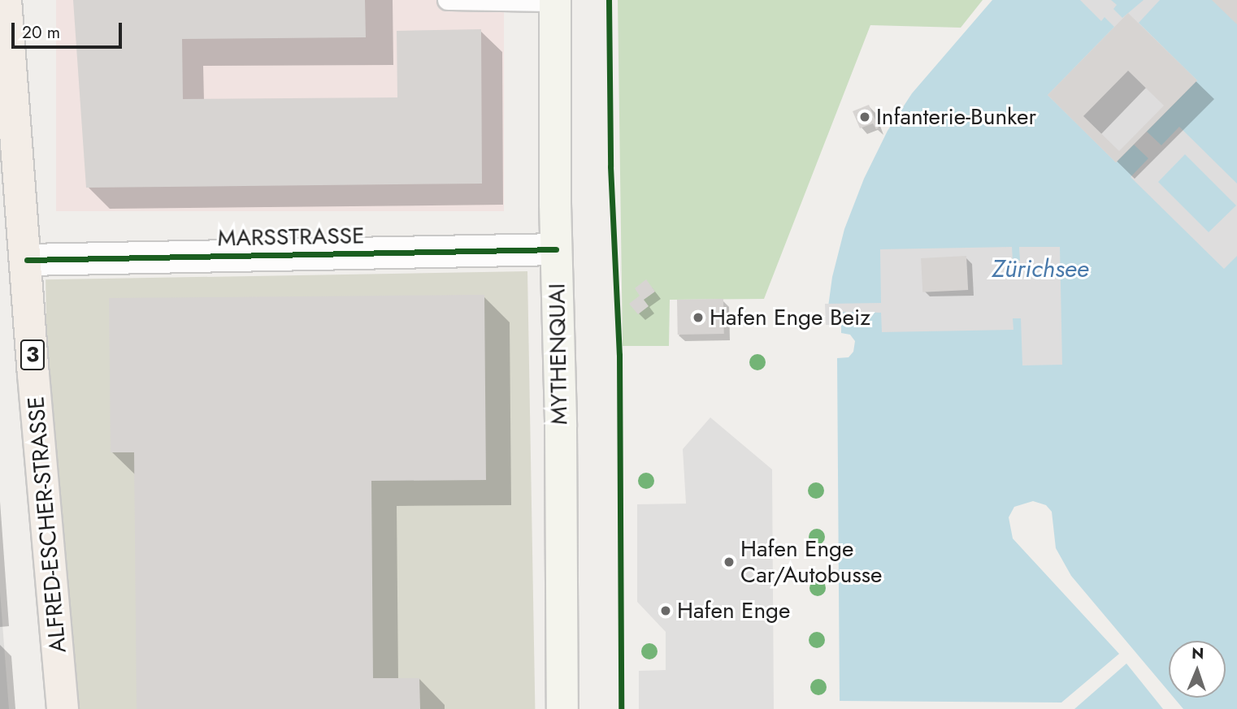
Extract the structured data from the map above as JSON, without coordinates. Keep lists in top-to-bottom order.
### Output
{
  "streets": {
    "main road": ["MYTHENQUAI", "3", "ALFRED-ESCHER-STRASSE"],
    "street": ["MARSSTRASSE"]
  },
  "crossings": [
    ["MARSSTRASSE", "MYTHENQUAI"],
    ["MARSSTRASSE", "ALFRED-ESCHER-STRASSE"]
  ],
  "water": ["Zürichsee"],
  "places": [
    "Infanterie-Bunker",
    "Hafen Enge Beiz",
    "Hafen Enge Car/Autobusse",
    "Hafen Enge"
  ],
  "scale_bar": "20 m",
  "north": "top"
}
